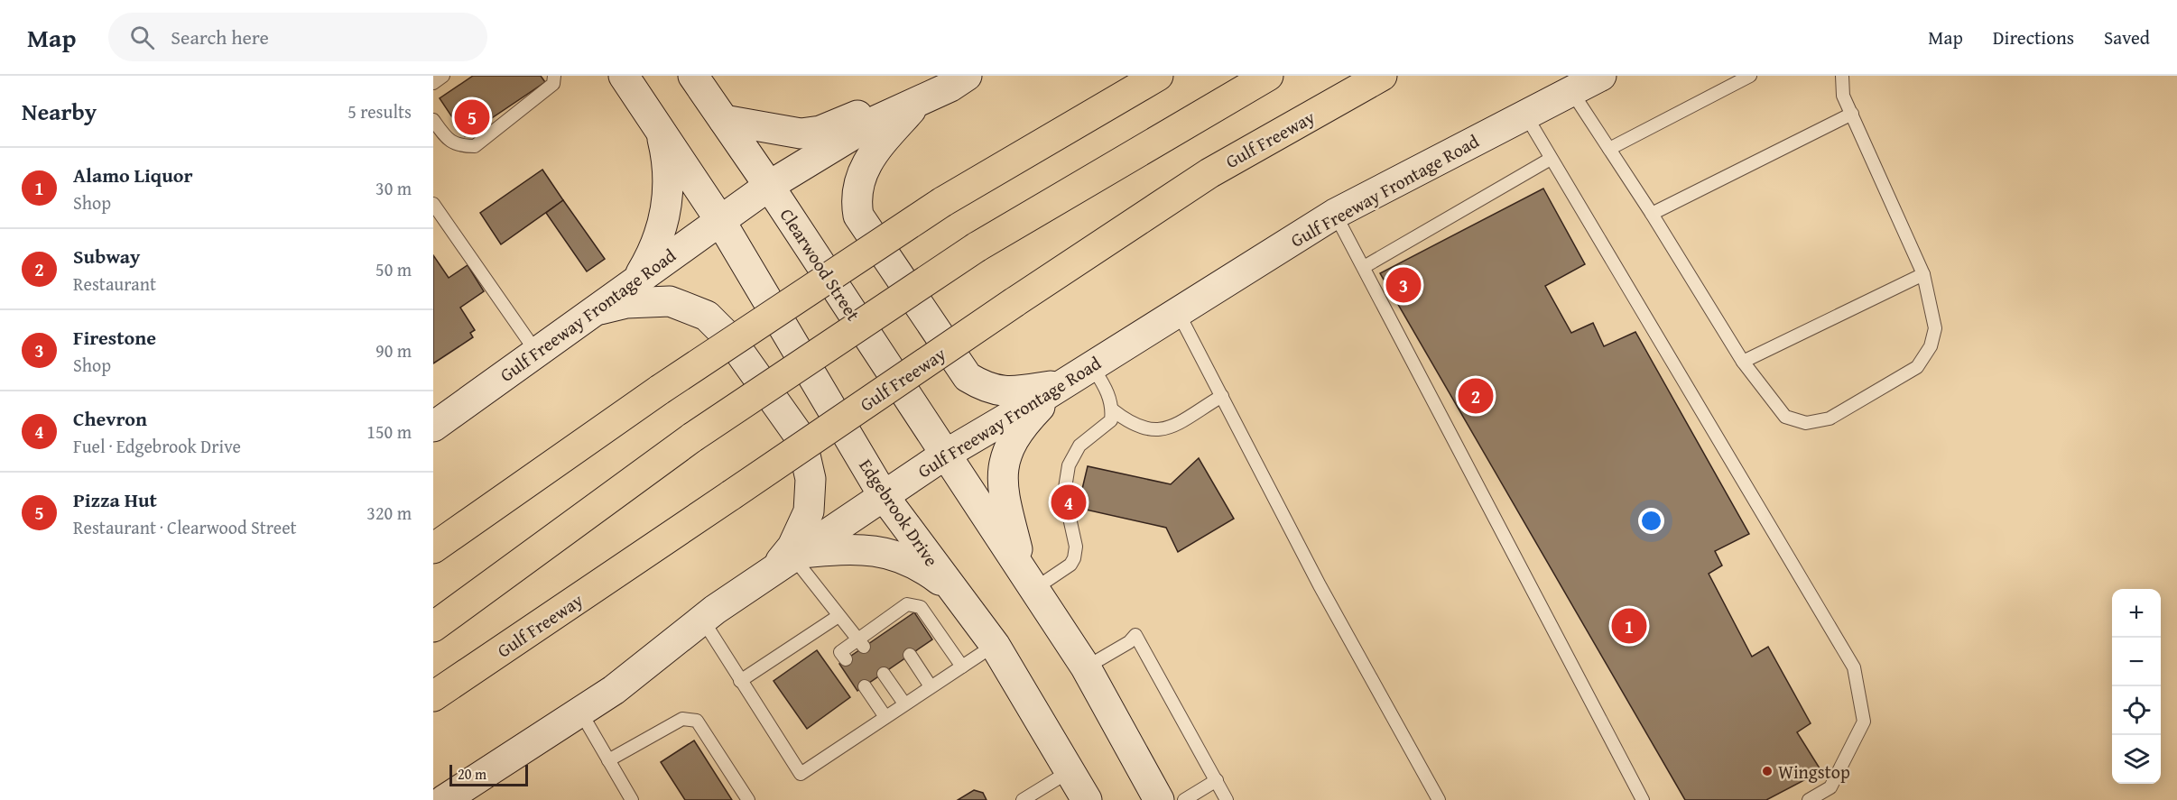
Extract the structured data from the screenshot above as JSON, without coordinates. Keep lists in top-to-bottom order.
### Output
{
  "streets": {
    "highway": ["Gulf Freeway"],
    "main road": ["Gulf Freeway Frontage Road", "Clearwood Street", "Edgebrook Drive"]
  },
  "crossings": [
    ["Gulf Freeway Frontage Road", "Clearwood Street"],
    ["Gulf Freeway Frontage Road", "Edgebrook Drive"]
  ],
  "places": ["Wingstop"],
  "scale_bar": "20 m",
  "page": {
    "header": "Map",
    "search": "Search here",
    "nav": ["Map", "Directions", "Saved"],
    "heading": ["Nearby", "5 results"],
    "pins": [
      "5",
      "3",
      "2",
      "4",
      "1"
    ],
    "list": [
      {
        "mark": "1",
        "name": "Alamo Liquor",
        "note": "Shop",
        "value": "30 m"
      },
      {
        "mark": "2",
        "name": "Subway",
        "note": "Restaurant",
        "value": "50 m"
      },
      {
        "mark": "3",
        "name": "Firestone",
        "note": "Shop",
        "value": "90 m"
      },
      {
        "mark": "4",
        "name": "Chevron",
        "note": "Fuel · Edgebrook Drive",
        "value": "150 m"
      },
      {
        "mark": "5",
        "name": "Pizza Hut",
        "note": "Restaurant · Clearwood Street",
        "value": "320 m"
      }
    ],
    "map_buttons": ["+", "−"],
    "scale": "20 m"
  }
}
